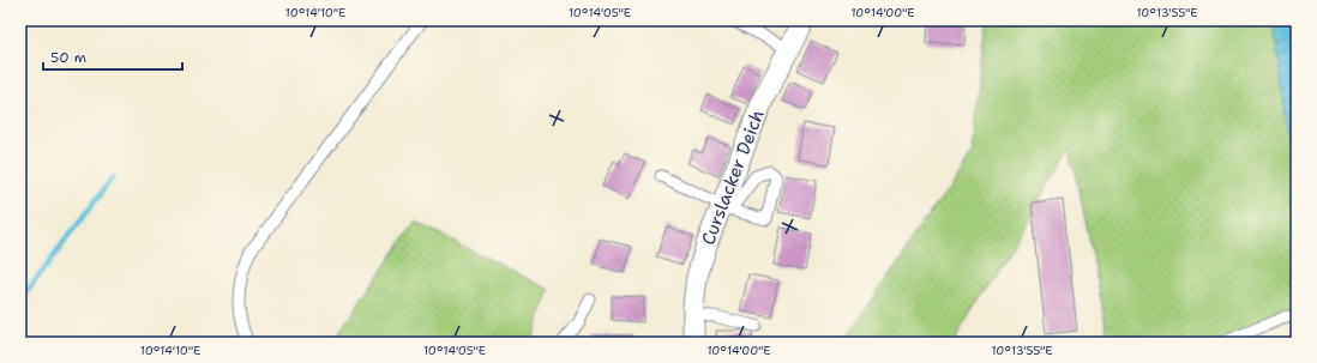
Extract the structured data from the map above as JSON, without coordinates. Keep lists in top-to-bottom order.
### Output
{
  "streets": {
    "street": ["Curslacker Deich"]
  },
  "scale_bar": "50 m",
  "coordinates": [
    "10°14'10\"E",
    "10°14'05\"E",
    "10°14'00\"E",
    "10°13'55\"E"
  ]
}
